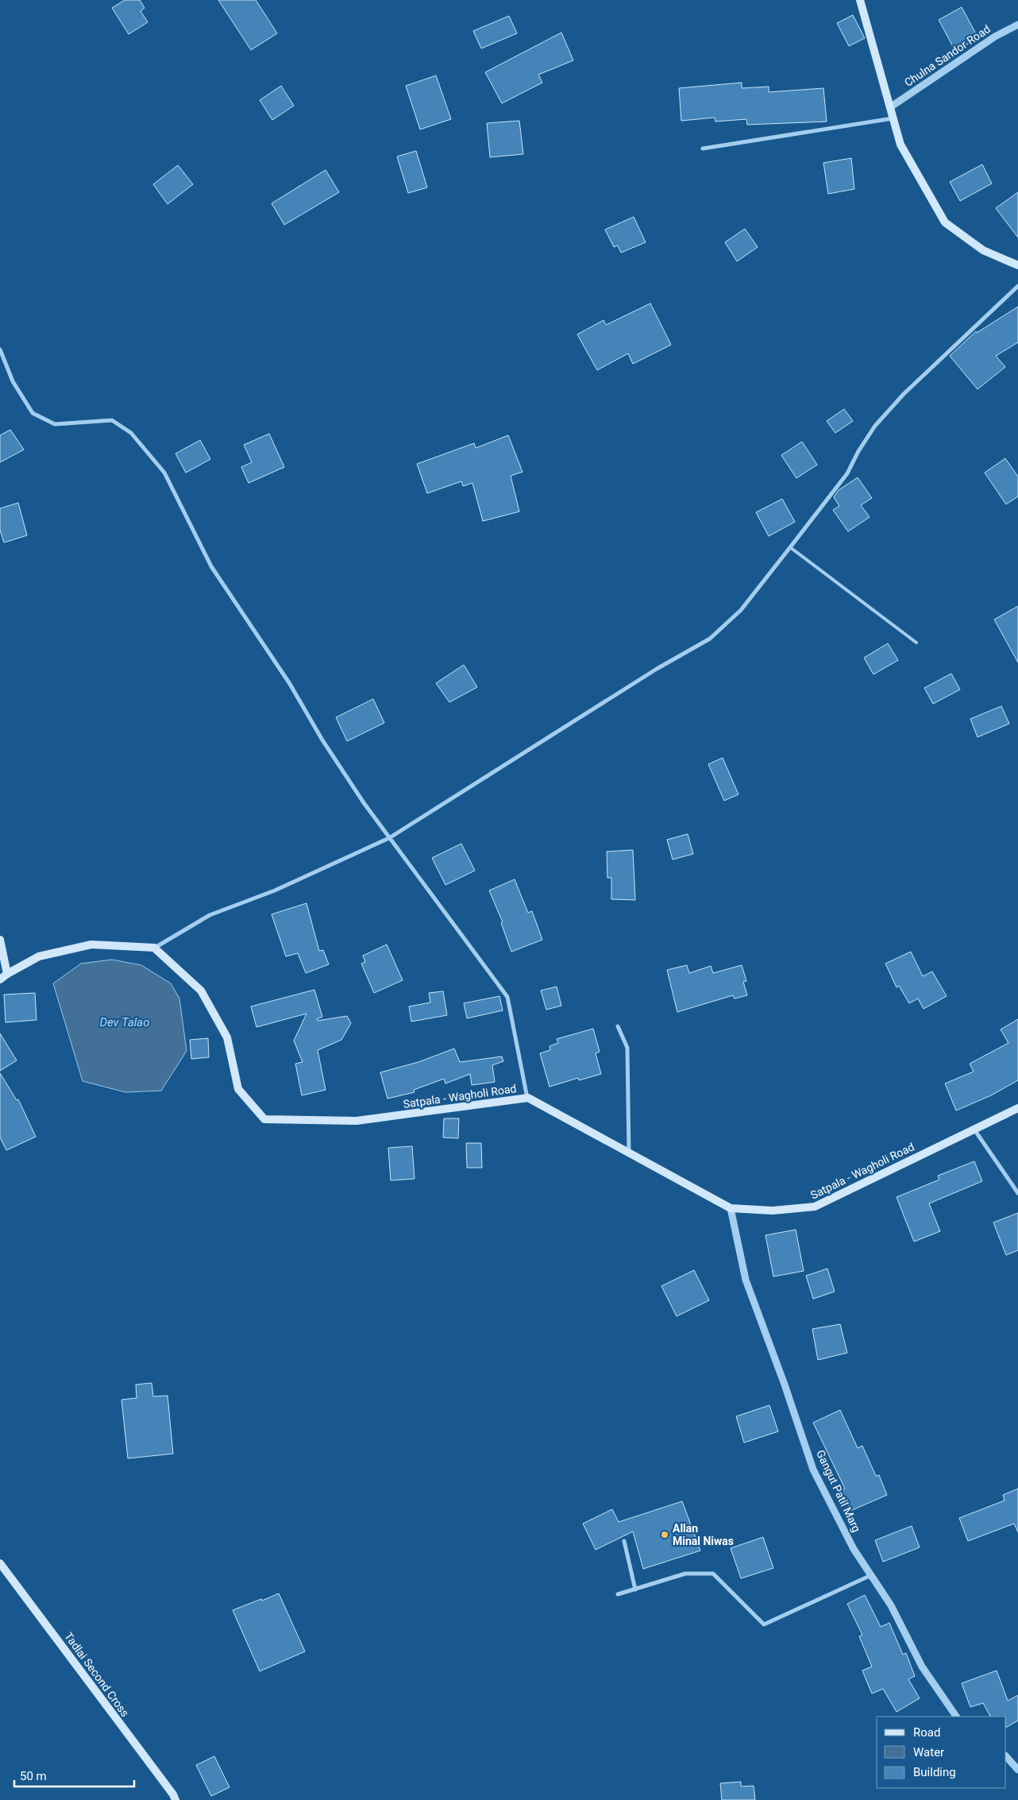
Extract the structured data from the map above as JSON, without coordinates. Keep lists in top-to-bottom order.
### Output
{
  "streets": {
    "main road": ["Satpala - Wagholi Road", "Tadlai Second Cross"],
    "street": ["Chulna Sandor Road", "Gangut Patil Marg"]
  },
  "crossings": [
    ["Satpala - Wagholi Road", "Gangut Patil Marg"]
  ],
  "water": ["Dev Talao"],
  "places": ["Allan Minal Niwas"],
  "legend": ["Road", "Water", "Building"],
  "scale_bar": "50 m"
}
